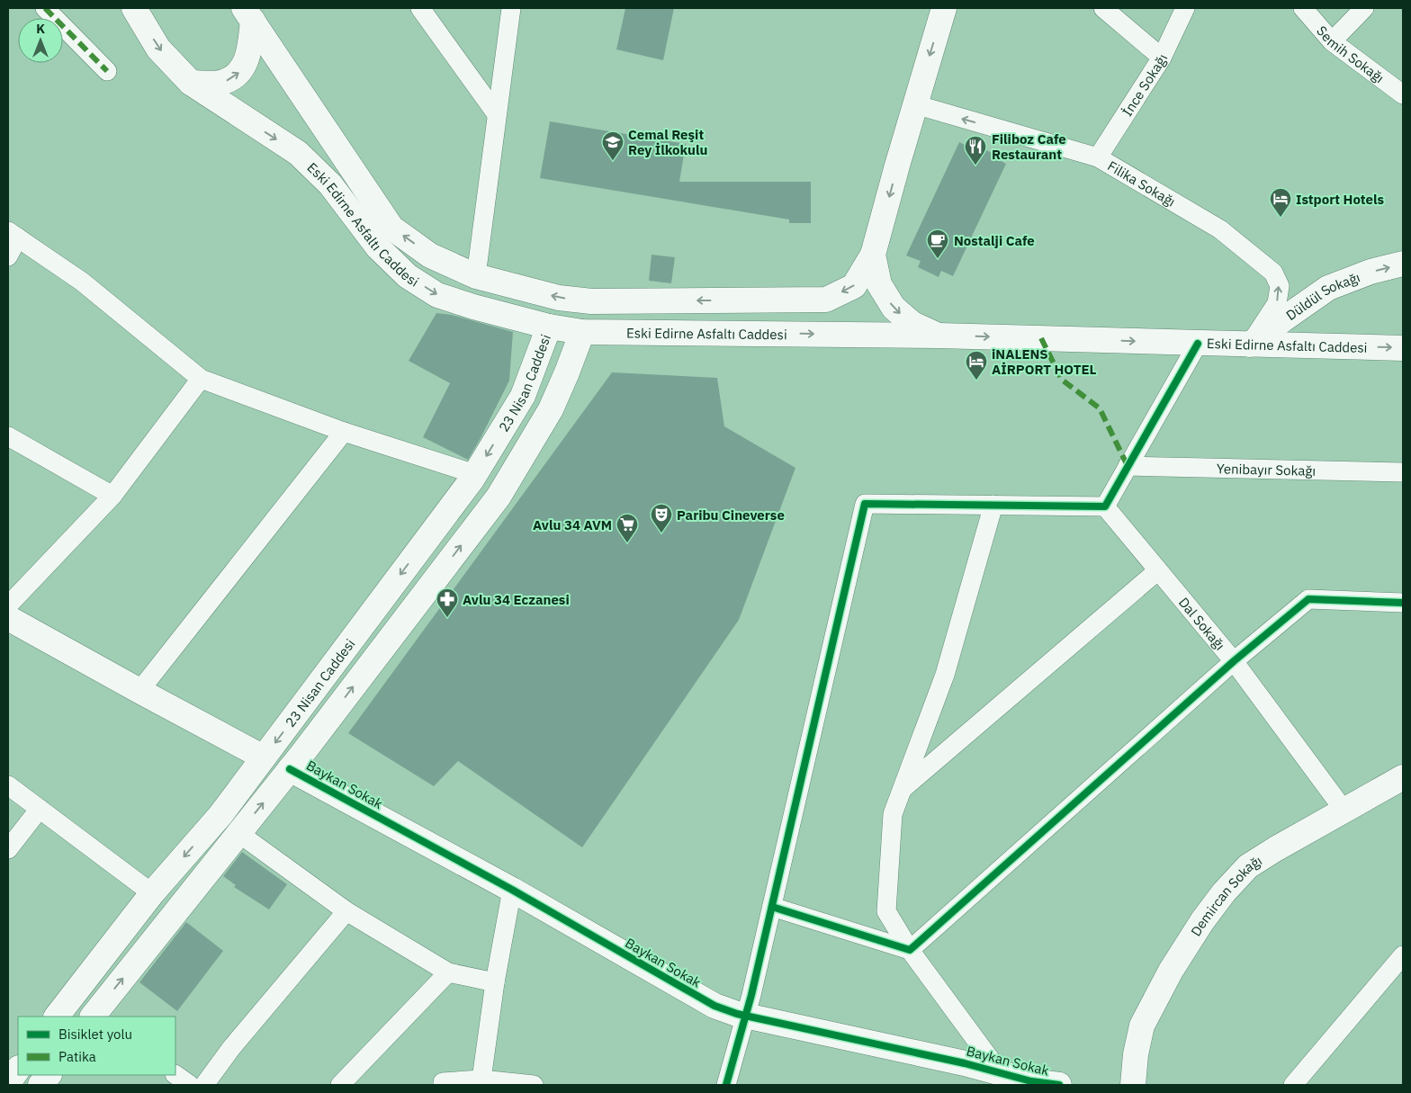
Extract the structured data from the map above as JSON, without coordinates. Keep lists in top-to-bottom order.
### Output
{
  "streets": {
    "main road": [
      "Eski Edirne Asfaltı Caddesi",
      "Düldül Sokağı",
      "23 Nisan Caddesi",
      "Baykan Sokak",
      "Demircan Sokağı"
    ],
    "street": [
      "Semih Sokağı",
      "İnce Sokağı",
      "Filika Sokağı",
      "Yenibayır Sokağı",
      "Dal Sokağı"
    ]
  },
  "crossings": [
    ["İnce Sokağı", "Filika Sokağı"],
    ["Filika Sokağı", "Eski Edirne Asfaltı Caddesi"],
    ["Filika Sokağı", "Düldül Sokağı"],
    ["Eski Edirne Asfaltı Caddesi", "Düldül Sokağı"],
    ["Eski Edirne Asfaltı Caddesi", "23 Nisan Caddesi"],
    ["23 Nisan Caddesi", "Baykan Sokak"],
    ["Dal Sokağı", "Demircan Sokağı"]
  ],
  "one_way": ["Filika Sokağı", "Düldül Sokağı"],
  "places": {
    "school or university": ["Cemal Reşit Rey İlkokulu"],
    "restaurant": ["Filiboz Cafe Restaurant"],
    "hotel": ["Istport Hotels", "iNALENS AİRPORT HOTEL"],
    "cafe": ["Nostalji Cafe"],
    "theatre": ["Paribu Cineverse"],
    "supermarket": ["Avlu 34 AVM"],
    "pharmacy": ["Avlu 34 Eczanesi"]
  },
  "legend": ["Bisiklet yolu", "Patika"],
  "north": "top"
}
